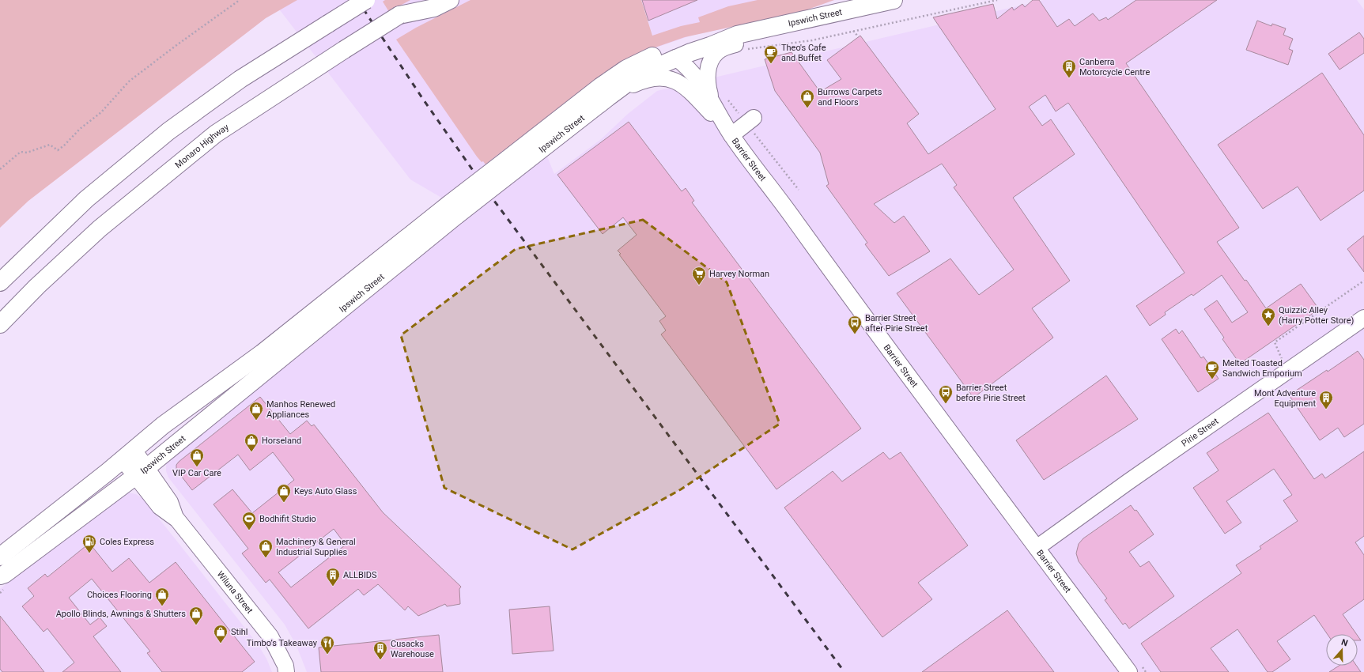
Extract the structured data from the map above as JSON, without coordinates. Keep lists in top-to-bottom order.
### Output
{
  "streets": {
    "main road": ["Ipswich Street", "Monaro Highway"],
    "street": ["Barrier Street", "Pirie Street", "Wiluna Street"]
  },
  "crossings": [
    ["Ipswich Street", "Barrier Street"],
    ["Ipswich Street", "Wiluna Street"],
    ["Barrier Street", "Pirie Street"]
  ],
  "places": {
    "cafe": ["Theo's Cafe and Buffet", "Melted Toasted Sandwich Emporium"],
    "building": [
      "Canberra Motorcycle Centre",
      "Mont Adventure Equipment",
      "ALLBIDS",
      "Cusacks Warehouse"
    ],
    "shop": [
      "Burrows Carpets and Floors",
      "Manhos Renewed Appliances",
      "Horseland",
      "VIP Car Care",
      "Keys Auto Glass",
      "Machinery & General Industrial Supplies",
      "Choices Flooring",
      "Apollo Blinds, Awnings & Shutters",
      "Stihl"
    ],
    "supermarket": ["Harvey Norman"],
    "place": ["Quizzic Alley (Harry Potter Store)"],
    "bus stop": ["Barrier Street after Pirie Street", "Barrier Street before Pirie Street"],
    "sports": ["Bodhifit Studio"],
    "fuel station": ["Coles Express"],
    "restaurant": ["Timbo’s Takeaway"]
  },
  "north": "top"
}
